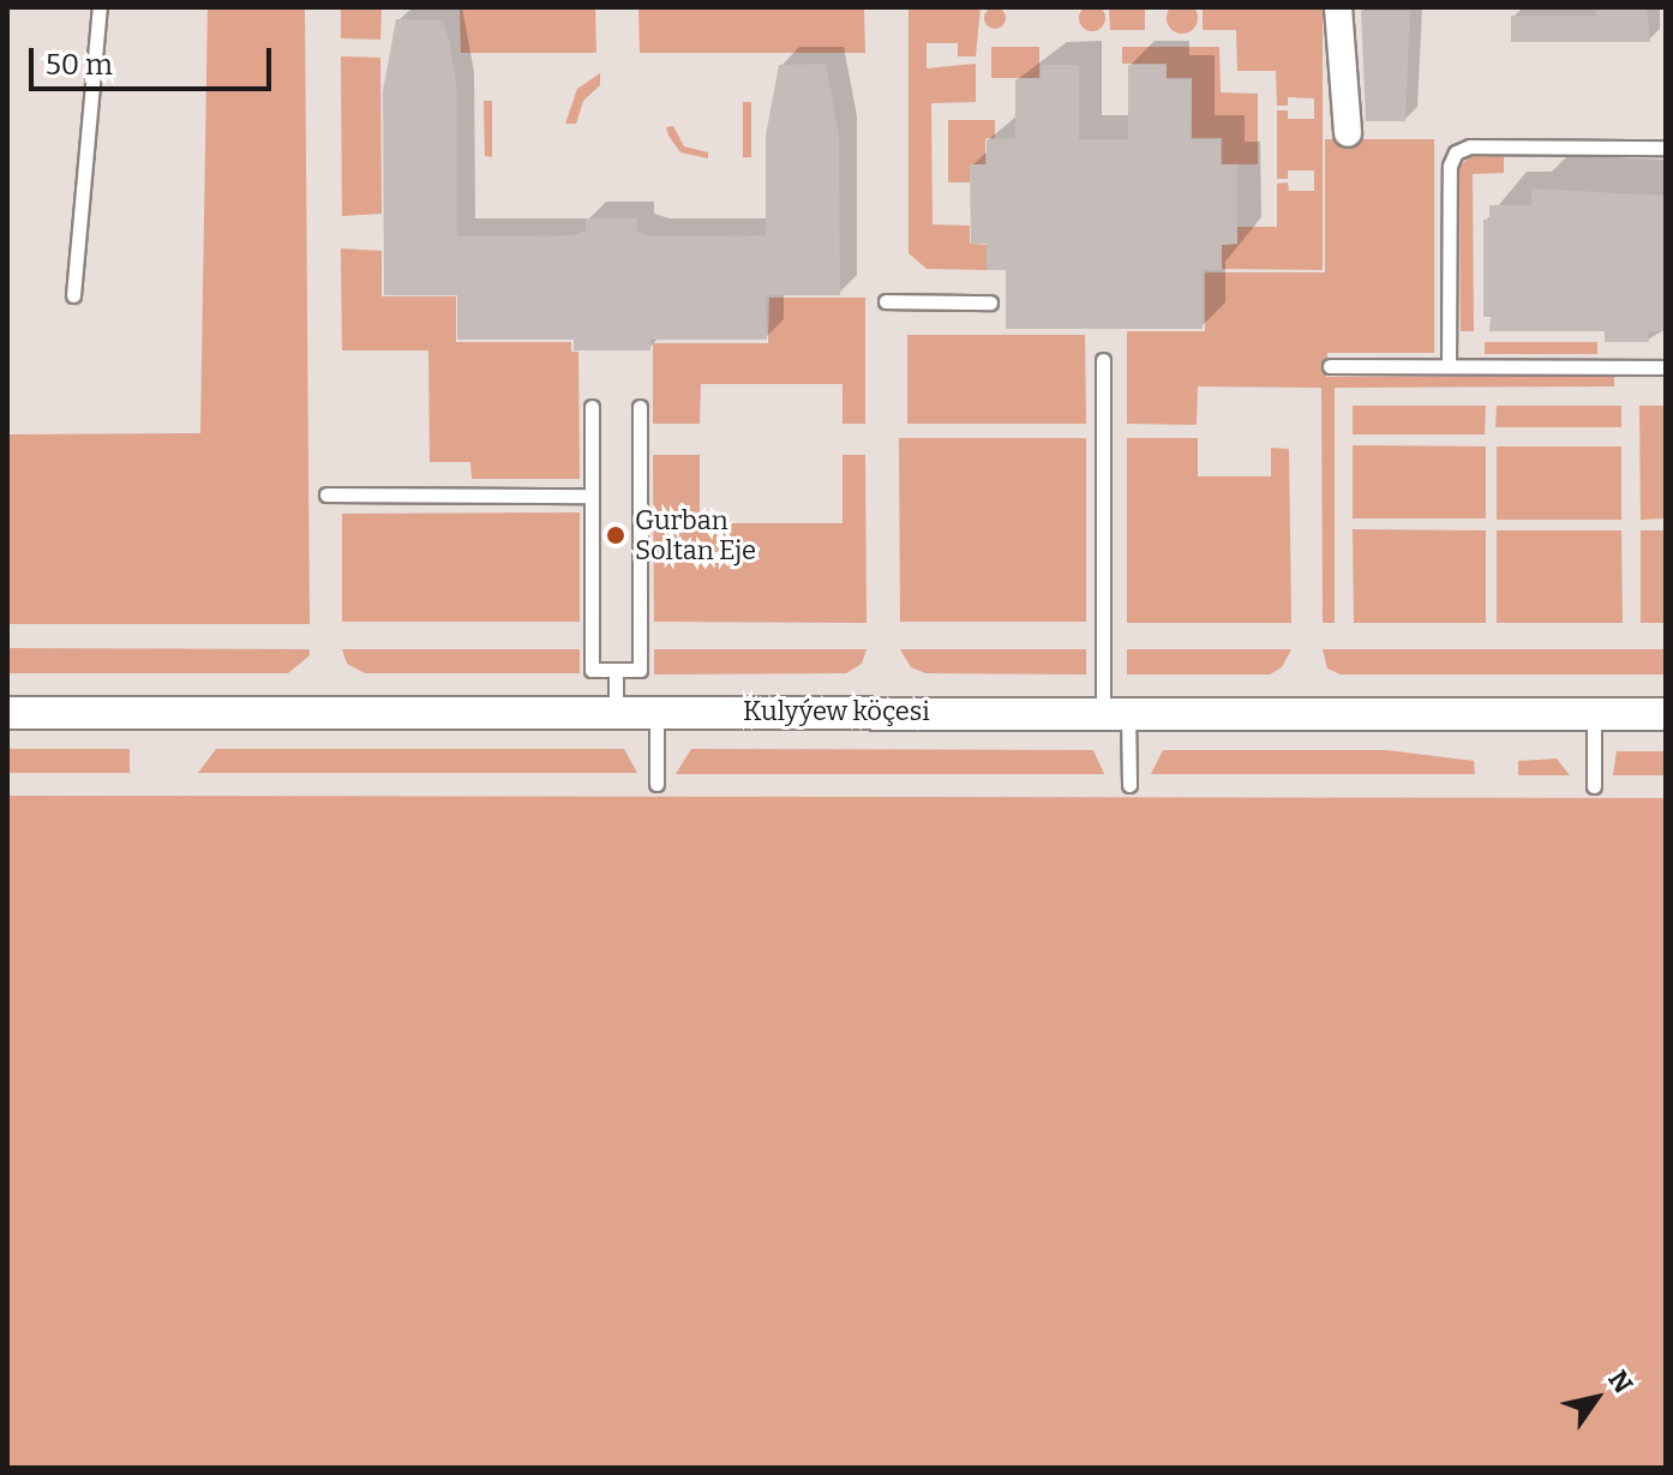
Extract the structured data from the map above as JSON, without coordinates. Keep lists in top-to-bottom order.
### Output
{
  "streets": {
    "street": ["Kulyýew köçesi"]
  },
  "places": ["Gurban Soltan Eje"],
  "scale_bar": "50 m",
  "north": "top right"
}
